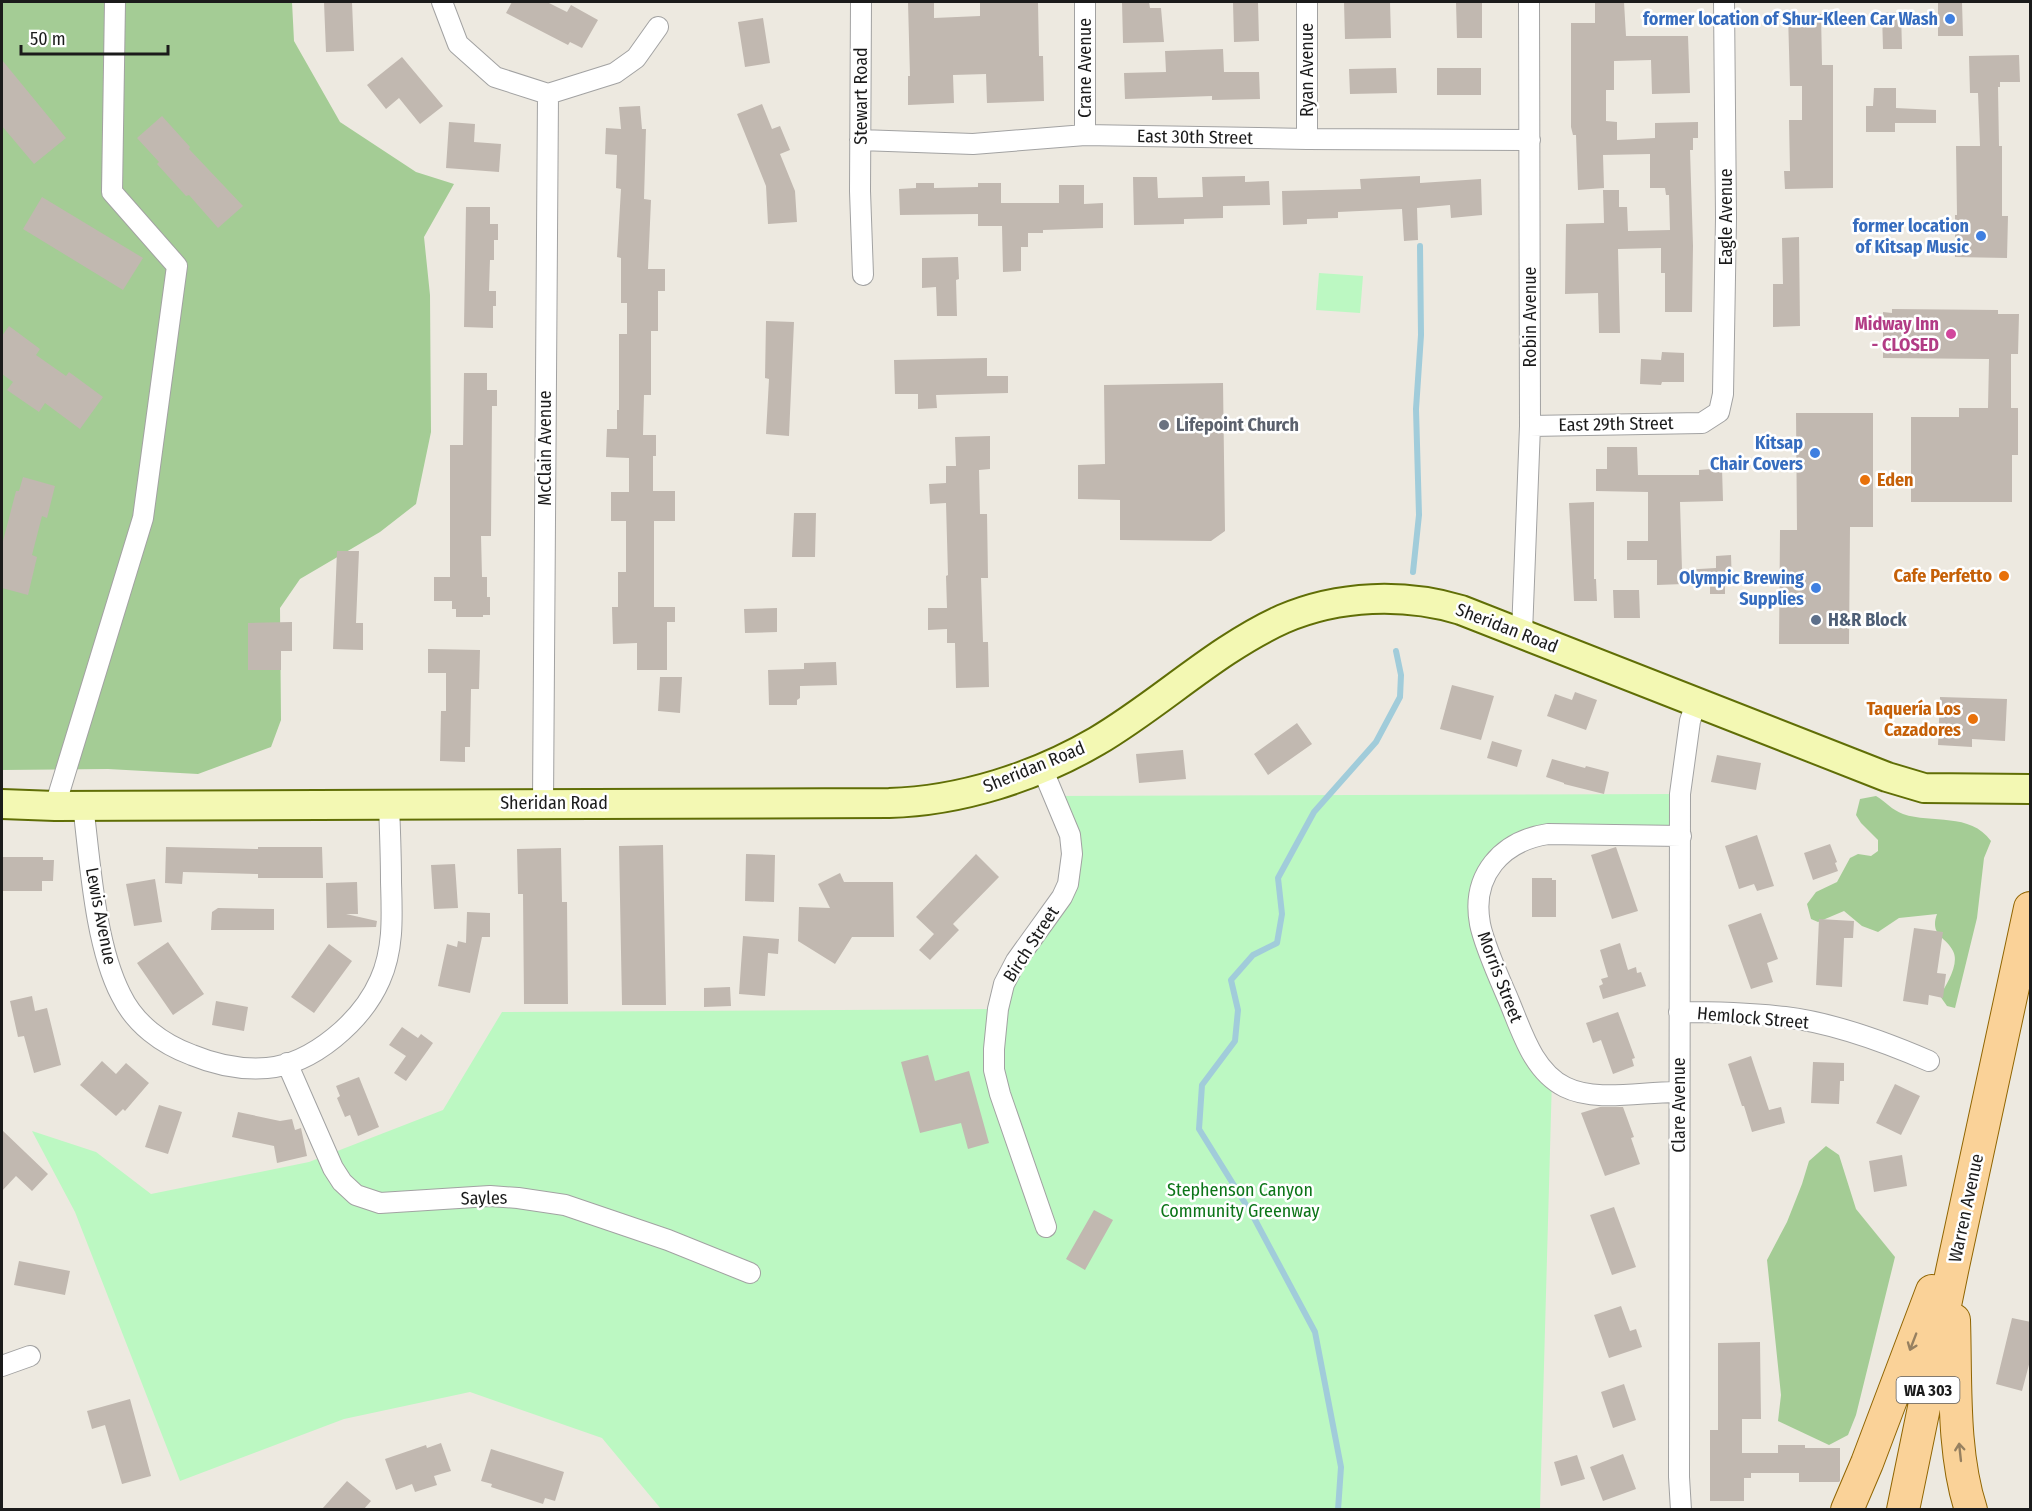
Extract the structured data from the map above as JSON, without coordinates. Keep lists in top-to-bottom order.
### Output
{
  "streets": {
    "main road": ["Sheridan Road", "Warren Avenue", "WA 303"],
    "street": [
      "Crane Avenue",
      "Ryan Avenue",
      "Stewart Road",
      "East 30th Street",
      "Eagle Avenue",
      "Robin Avenue",
      "East 29th Street",
      "McClain Avenue",
      "Lewis Avenue",
      "Birch Street",
      "Morris Street",
      "Hemlock Street",
      "Clare Avenue",
      "Sayles"
    ]
  },
  "crossings": [
    ["Crane Avenue", "East 30th Street"],
    ["Ryan Avenue", "East 30th Street"],
    ["Stewart Road", "East 30th Street"],
    ["East 30th Street", "Robin Avenue"],
    ["Eagle Avenue", "East 29th Street"],
    ["Robin Avenue", "East 29th Street"],
    ["Robin Avenue", "Sheridan Road"],
    ["McClain Avenue", "Sheridan Road"],
    ["Sheridan Road", "Lewis Avenue"],
    ["Sheridan Road", "Birch Street"],
    ["Sheridan Road", "Clare Avenue"],
    ["Lewis Avenue", "Sayles"],
    ["Morris Street", "Clare Avenue"],
    ["Hemlock Street", "Clare Avenue"]
  ],
  "parks": ["Stephenson Canyon Community Greenway"],
  "places": [
    "former location of Shur-Kleen Car Wash",
    "former location of Kitsap Music",
    "Midway Inn - CLOSED",
    "Lifepoint Church",
    "Kitsap Chair Covers",
    "Eden",
    "Cafe Perfetto",
    "Olympic Brewing Supplies",
    "H&R Block",
    "Taquería Los Cazadores"
  ],
  "scale_bar": "50 m"
}
